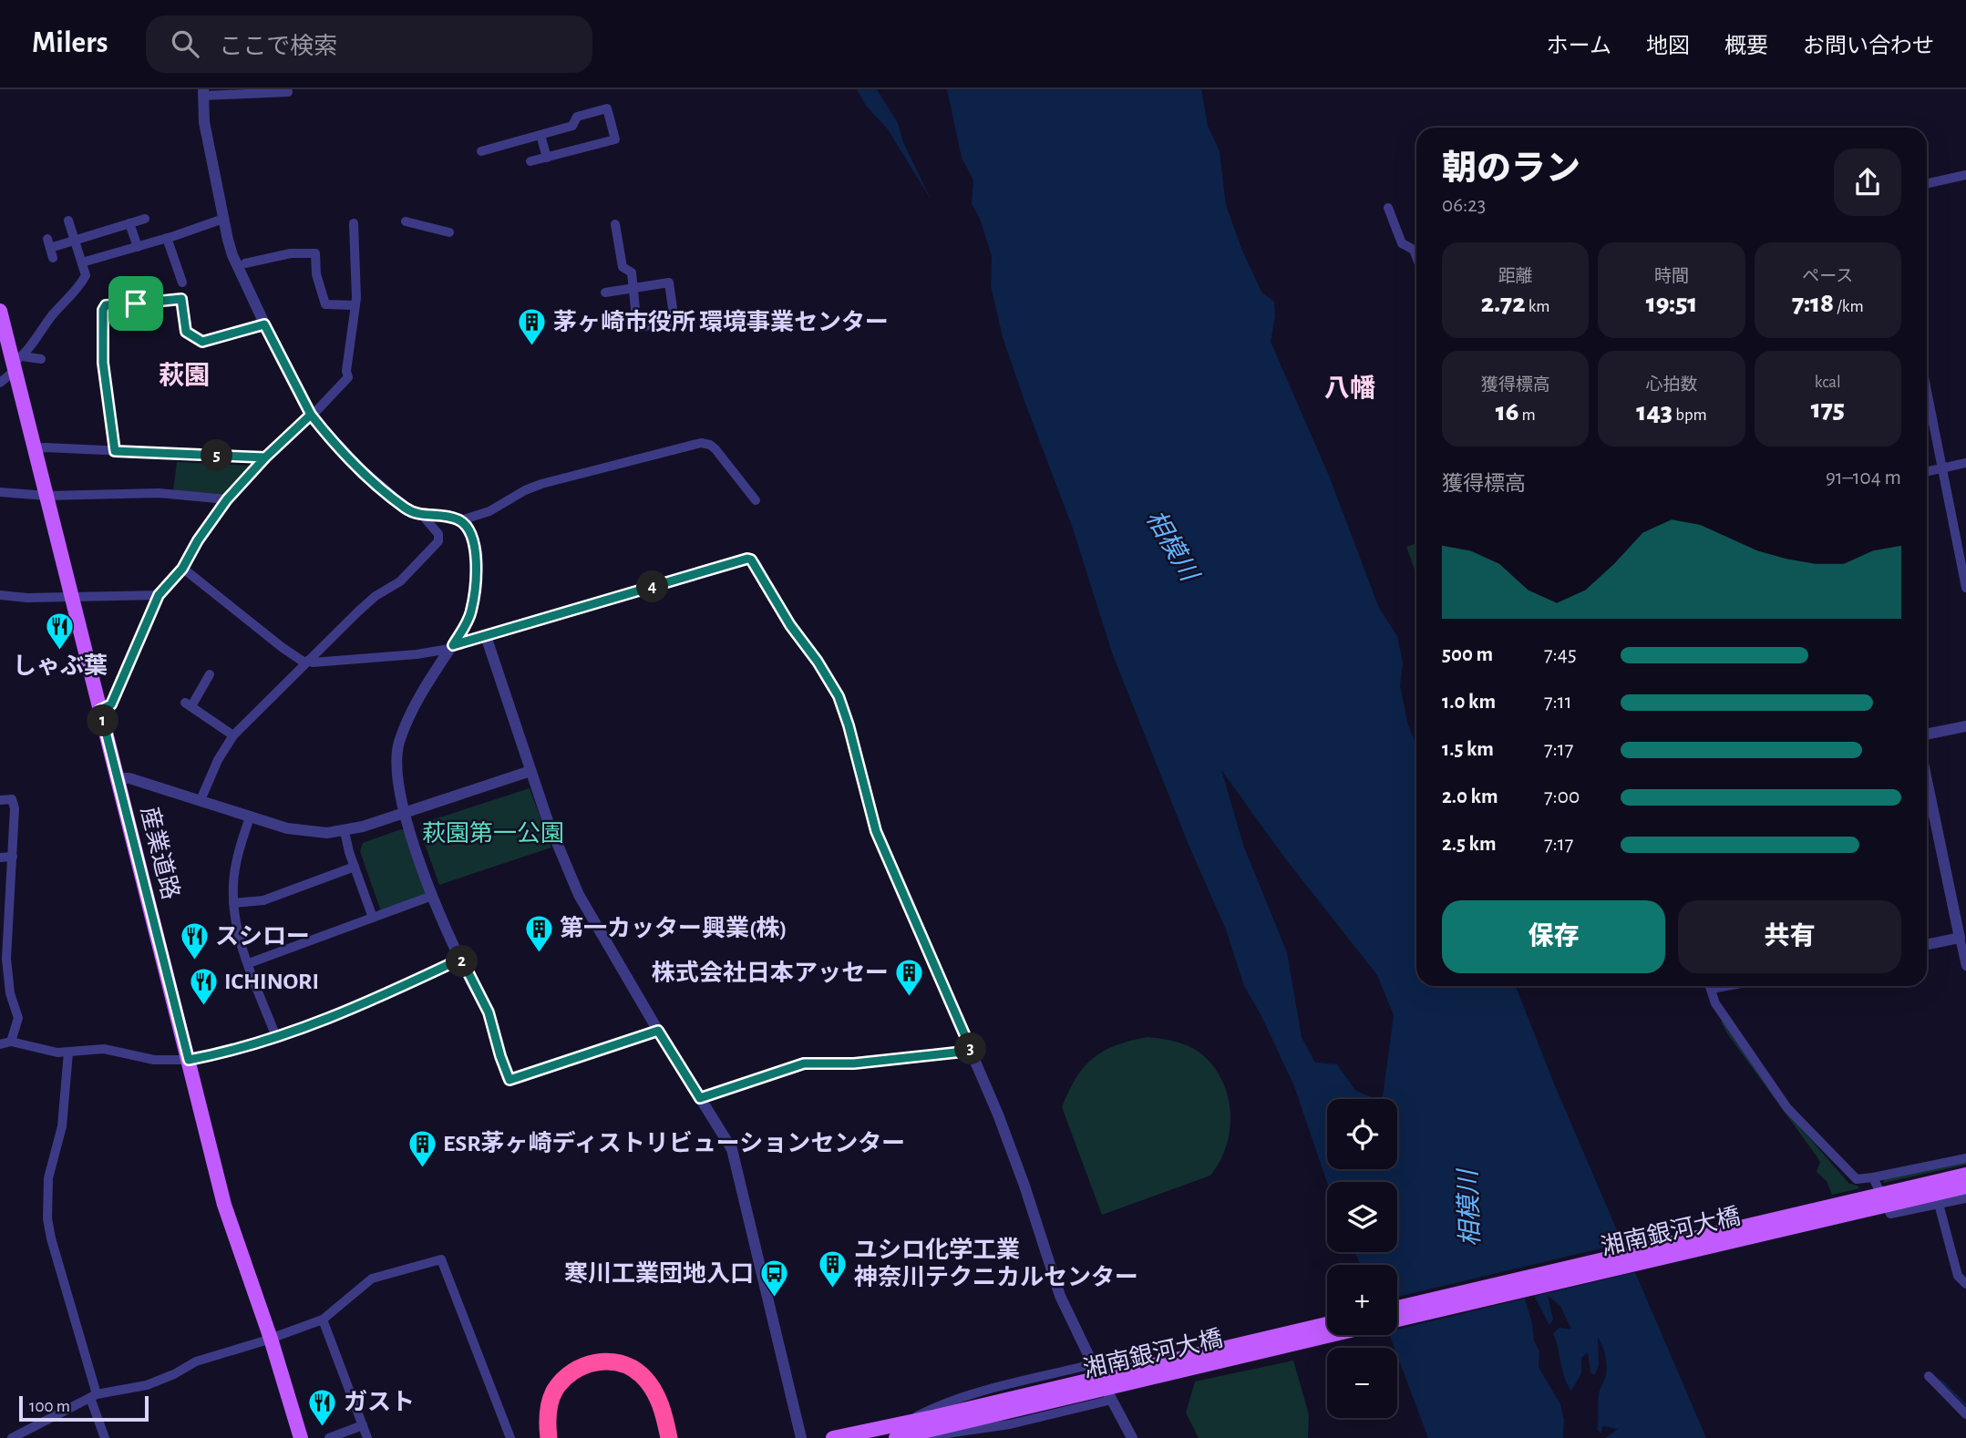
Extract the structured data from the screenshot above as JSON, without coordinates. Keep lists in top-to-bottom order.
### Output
{
  "streets": {
    "main road": ["産業道路", "湘南銀河大橋"]
  },
  "districts": ["萩園", "八幡"],
  "water": ["相模川"],
  "parks": ["萩園第一公園"],
  "places": {
    "building": [
      "茅ヶ崎市役所 環境事業センター",
      "第一カッター興業(株)",
      "株式会社日本アッセー",
      "ESR茅ヶ崎ディストリビューションセンター",
      "ユシロ化学工業 神奈川テクニカルセンター"
    ],
    "restaurant": [
      "しゃぶ葉",
      "スシロー",
      "ICHINORI",
      "ガスト"
    ],
    "bus stop": ["寒川工業団地入口"]
  },
  "scale_bar": "100 m",
  "page": {
    "header": "Milers",
    "search": "ここで検索",
    "nav": [
      "ホーム",
      "地図",
      "概要",
      "お問い合わせ"
    ],
    "heading": ["朝のラン", "06:23"],
    "stats": [
      ["距離", "2.72 km"],
      ["時間", "19:51"],
      ["ペース", "7:18 /km"],
      ["獲得標高", "16 m"],
      ["心拍数", "143 bpm"],
      ["kcal", "175"]
    ],
    "pins": [
      "5",
      "4",
      "1",
      "2",
      "3"
    ],
    "chart": ["獲得標高", "91–104 m"],
    "list": [
      {
        "name": "500 m",
        "note": "7:45"
      },
      {
        "name": "1.0 km",
        "note": "7:11"
      },
      {
        "name": "1.5 km",
        "note": "7:17"
      },
      {
        "name": "2.0 km",
        "note": "7:00"
      },
      {
        "name": "2.5 km",
        "note": "7:17"
      }
    ],
    "buttons": ["保存", "共有"],
    "map_buttons": ["+", "−"],
    "scale": "100 m"
  }
}
